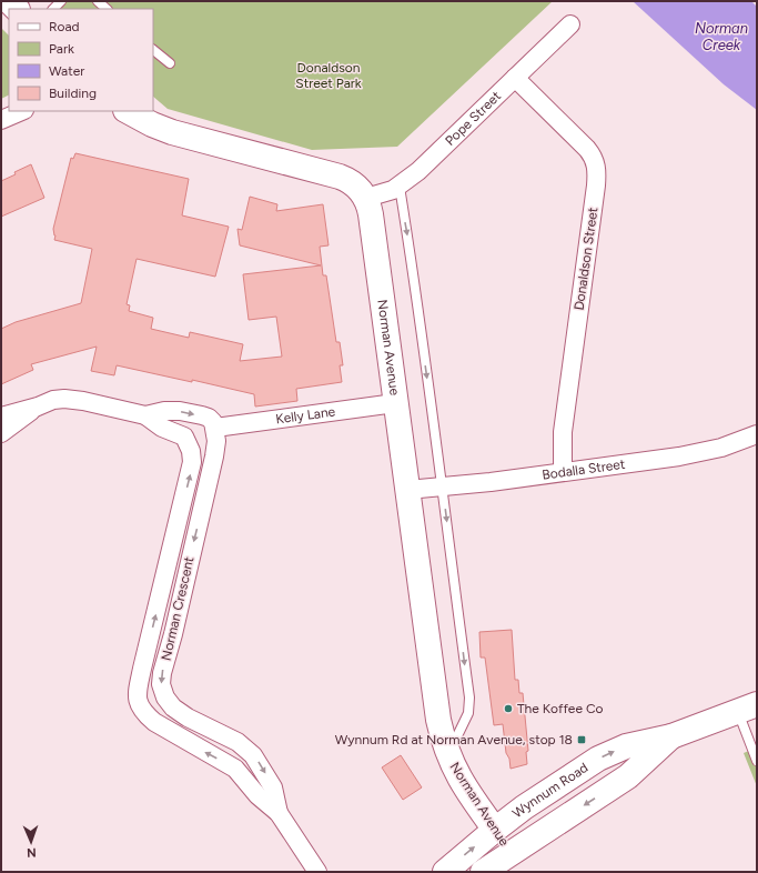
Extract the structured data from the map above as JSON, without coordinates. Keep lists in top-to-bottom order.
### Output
{
  "streets": {
    "street": [
      "Pope Street",
      "Donaldson Street",
      "Norman Avenue",
      "Kelly Lane",
      "Bodalla Street",
      "Norman Crescent",
      "Wynnum Road"
    ]
  },
  "crossings": [
    ["Pope Street", "Donaldson Street"],
    ["Pope Street", "Norman Avenue"],
    ["Donaldson Street", "Bodalla Street"],
    ["Norman Avenue", "Kelly Lane"],
    ["Norman Avenue", "Bodalla Street"],
    ["Norman Avenue", "Wynnum Road"],
    ["Kelly Lane", "Norman Crescent"]
  ],
  "one_way": ["Norman Avenue"],
  "water": ["Norman Creek"],
  "parks": ["Donaldson Street Park"],
  "places": {
    "other": ["The Koffee Co"],
    "transit": ["Wynnum Rd at Norman Avenue, stop 18"]
  },
  "legend": [
    "Road",
    "Park",
    "Water",
    "Building"
  ],
  "north": "bottom"
}
